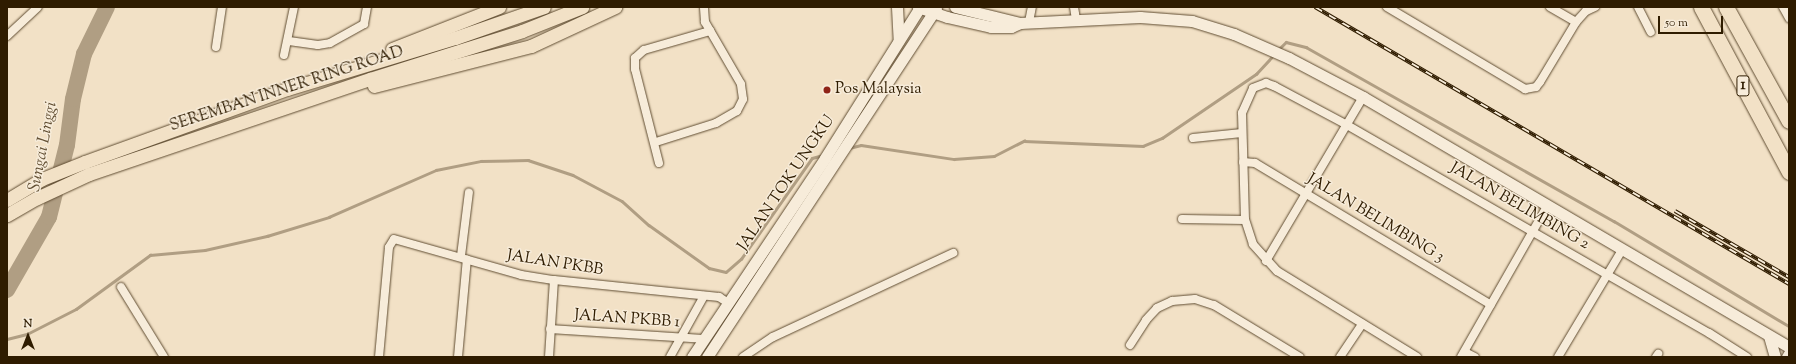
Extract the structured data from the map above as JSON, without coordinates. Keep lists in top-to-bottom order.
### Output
{
  "streets": {
    "highway": ["1"],
    "main road": ["SEREMBAN INNER RING ROAD", "JALAN TOK UNGKU"],
    "street": [
      "JALAN BELIMBING 2",
      "JALAN BELIMBING 3",
      "JALAN PKBB",
      "JALAN PKBB 1"
    ]
  },
  "crossings": [
    ["JALAN TOK UNGKU", "JALAN PKBB"],
    ["JALAN TOK UNGKU", "JALAN PKBB 1"]
  ],
  "water": ["Sungai Linggi"],
  "places": ["Pos Malaysia"],
  "scale_bar": "50 m",
  "north": "top"
}
